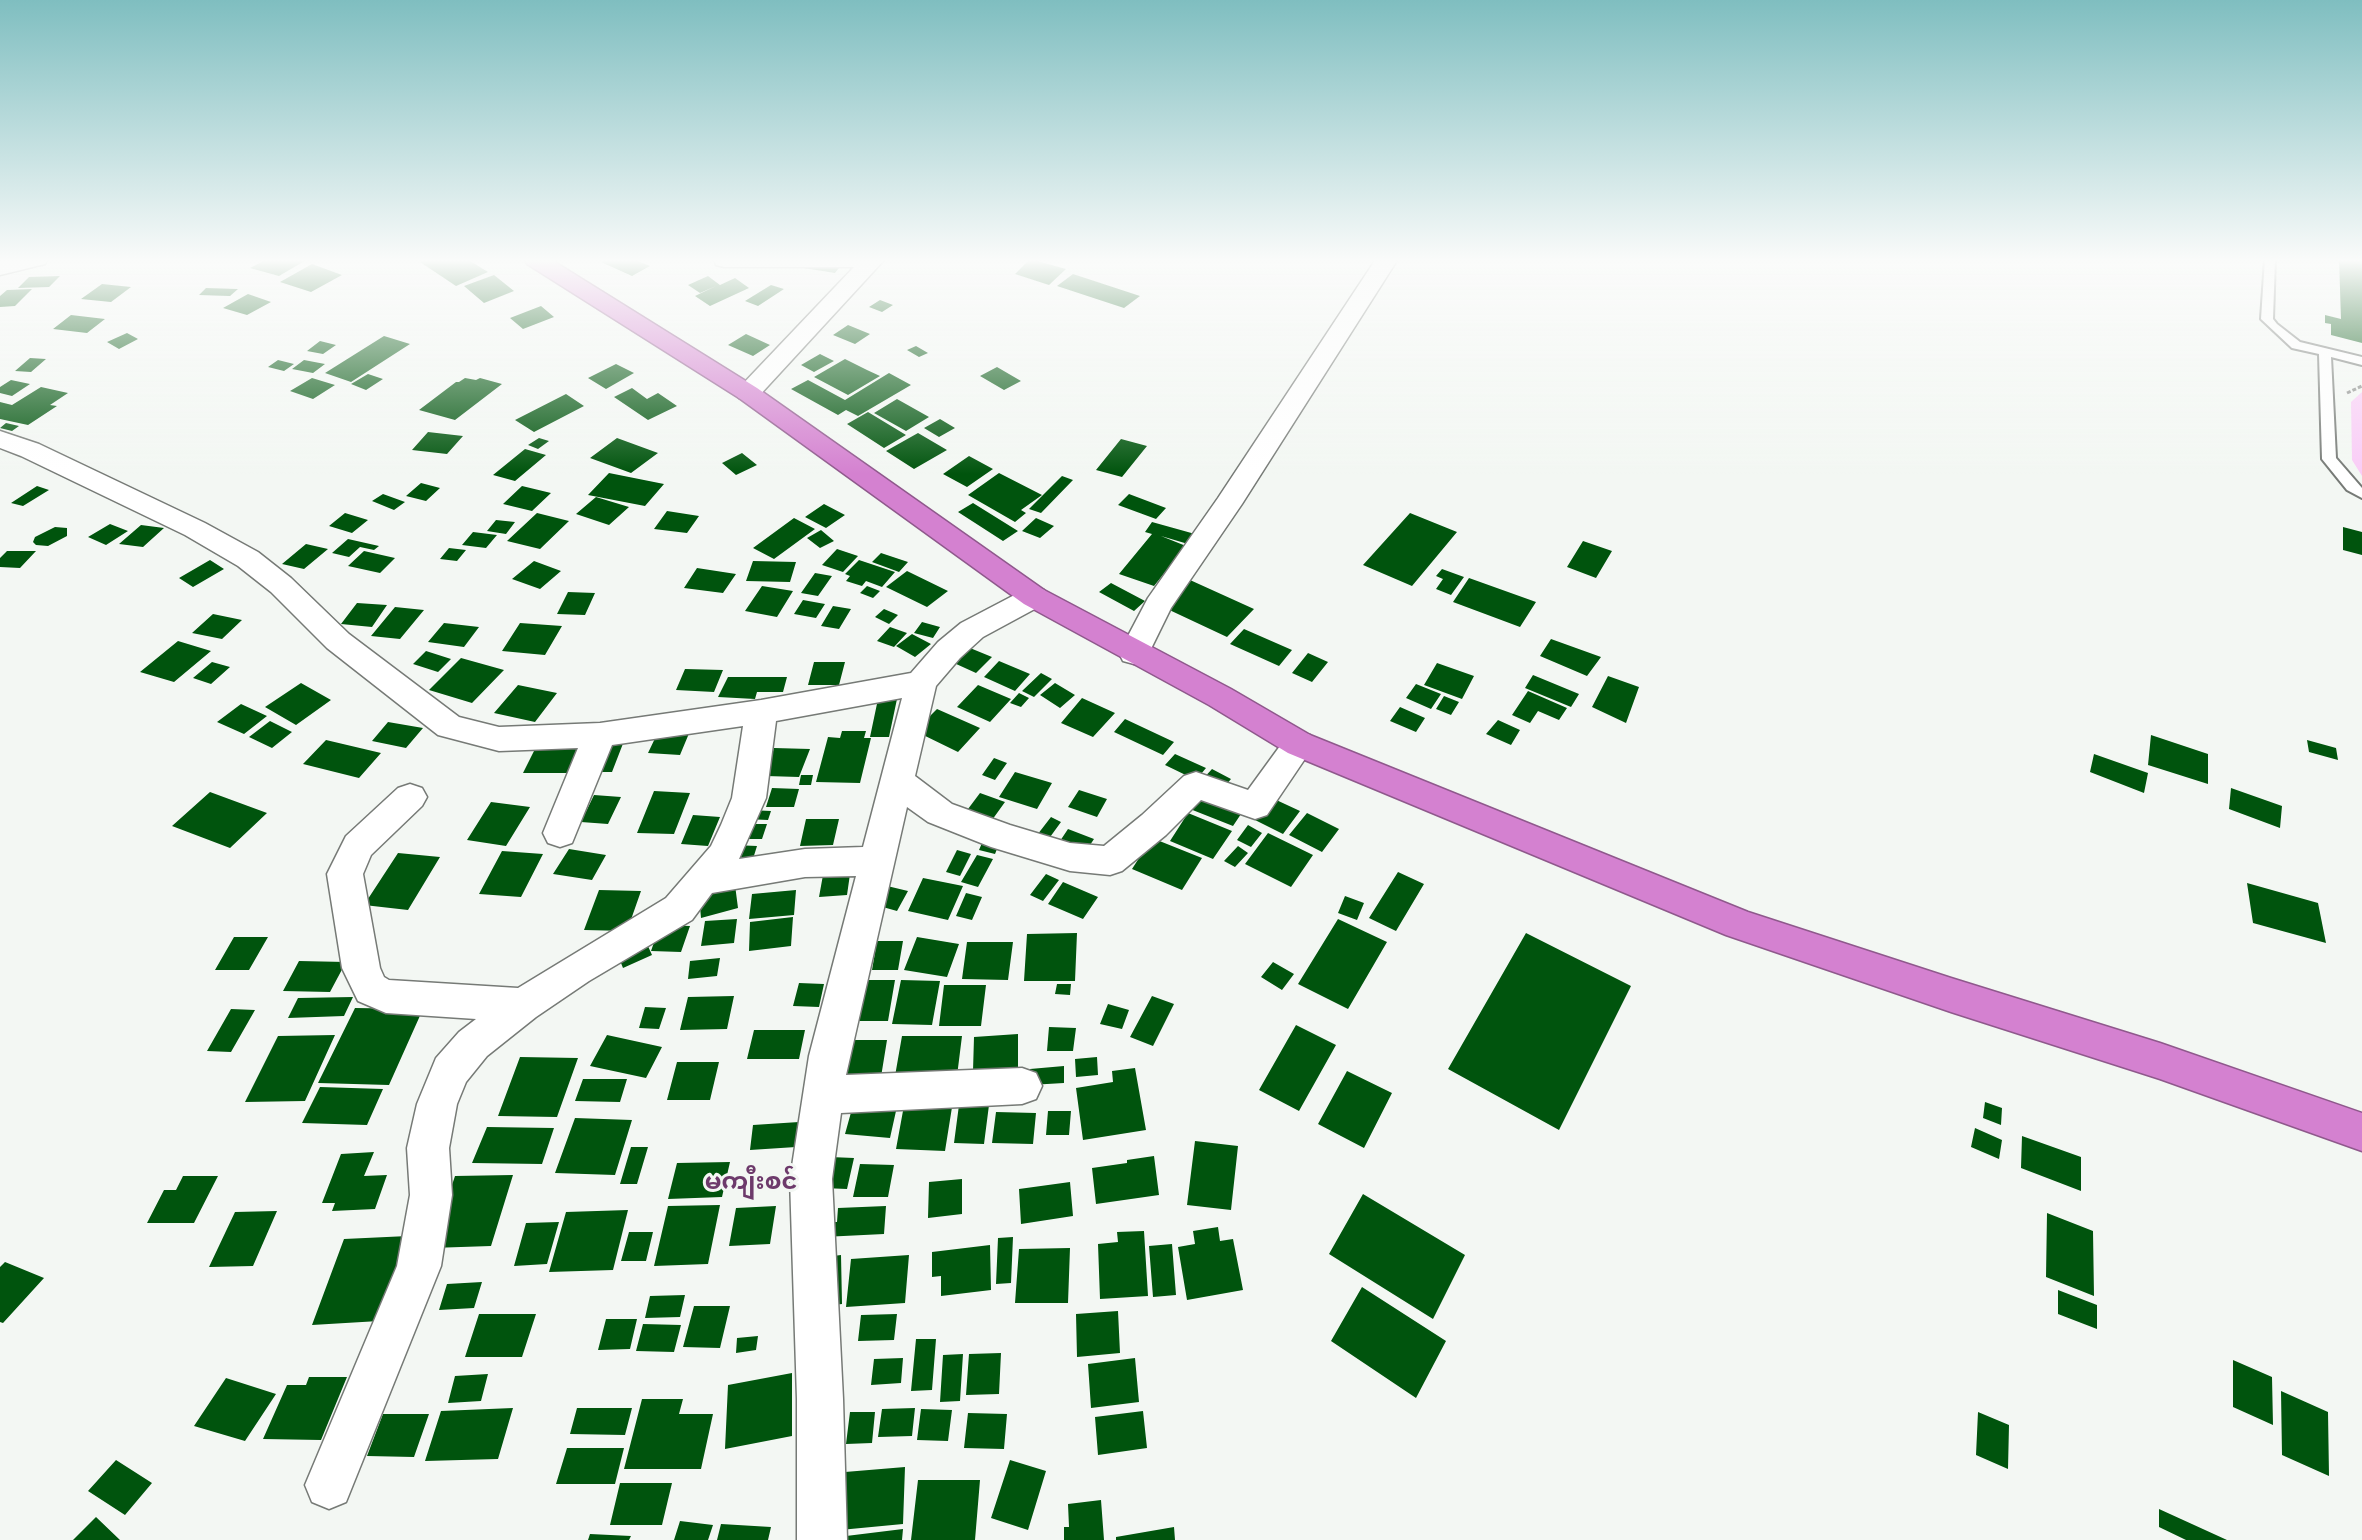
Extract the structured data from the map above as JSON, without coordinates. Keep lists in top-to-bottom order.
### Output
{
  "districts": ["မကျီးစင်"]
}
